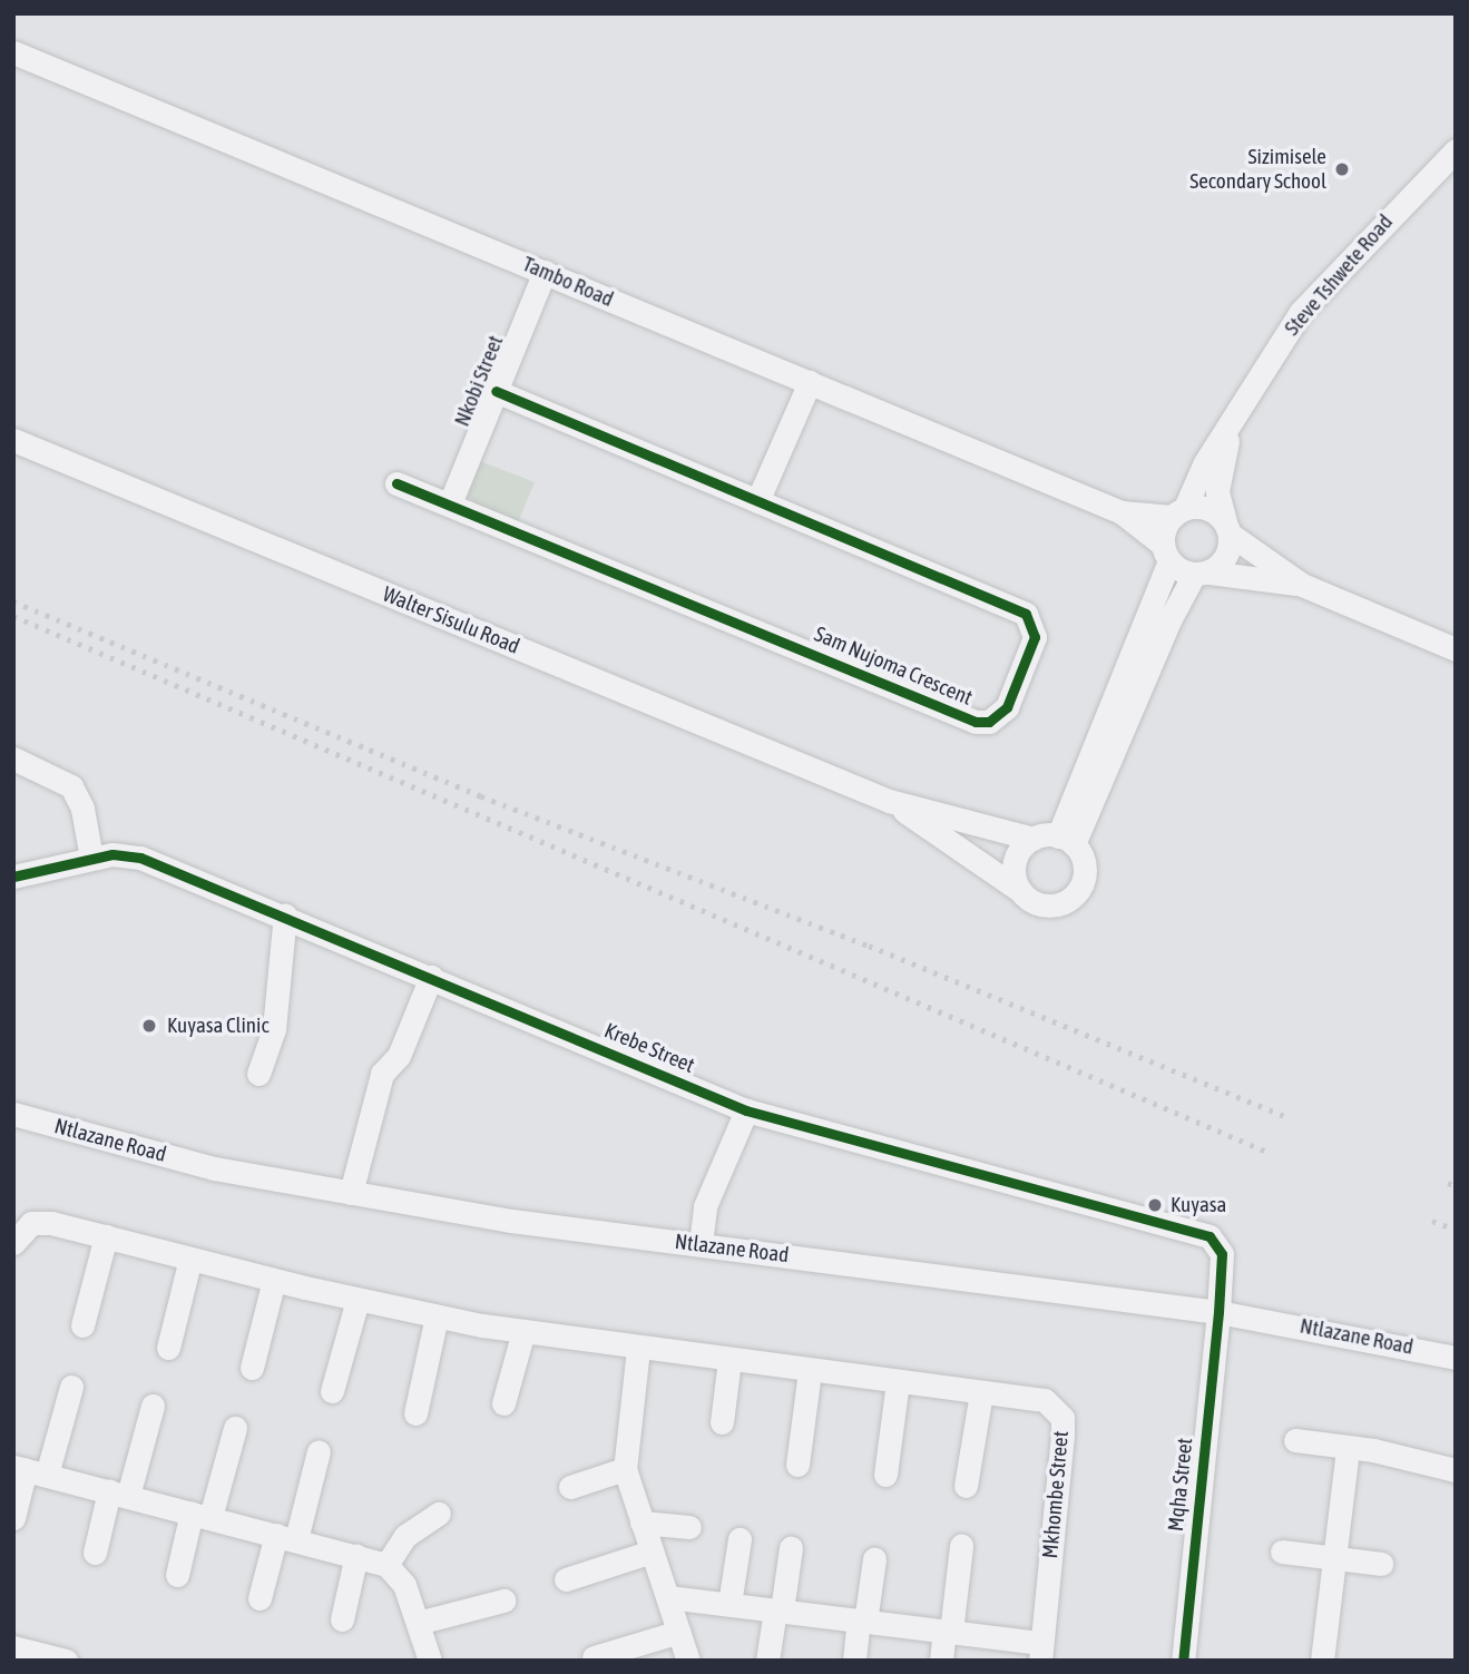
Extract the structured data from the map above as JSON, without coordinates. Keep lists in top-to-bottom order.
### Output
{
  "streets": {
    "street": [
      "Steve Tshwete Road",
      "Tambo Road",
      "Nkobi Street",
      "Walter Sisulu Road",
      "Sam Nujoma Crescent",
      "Krebe Street",
      "Ntlazane Road",
      "Mqha Street",
      "Mkhombe Street"
    ]
  },
  "crossings": [
    ["Steve Tshwete Road", "Tambo Road"],
    ["Tambo Road", "Nkobi Street"],
    ["Nkobi Street", "Sam Nujoma Crescent"],
    ["Krebe Street", "Ntlazane Road"],
    ["Krebe Street", "Mqha Street"],
    ["Ntlazane Road", "Mqha Street"]
  ],
  "places": ["Sizimisele Secondary School", "Kuyasa Clinic", "Kuyasa"]
}
